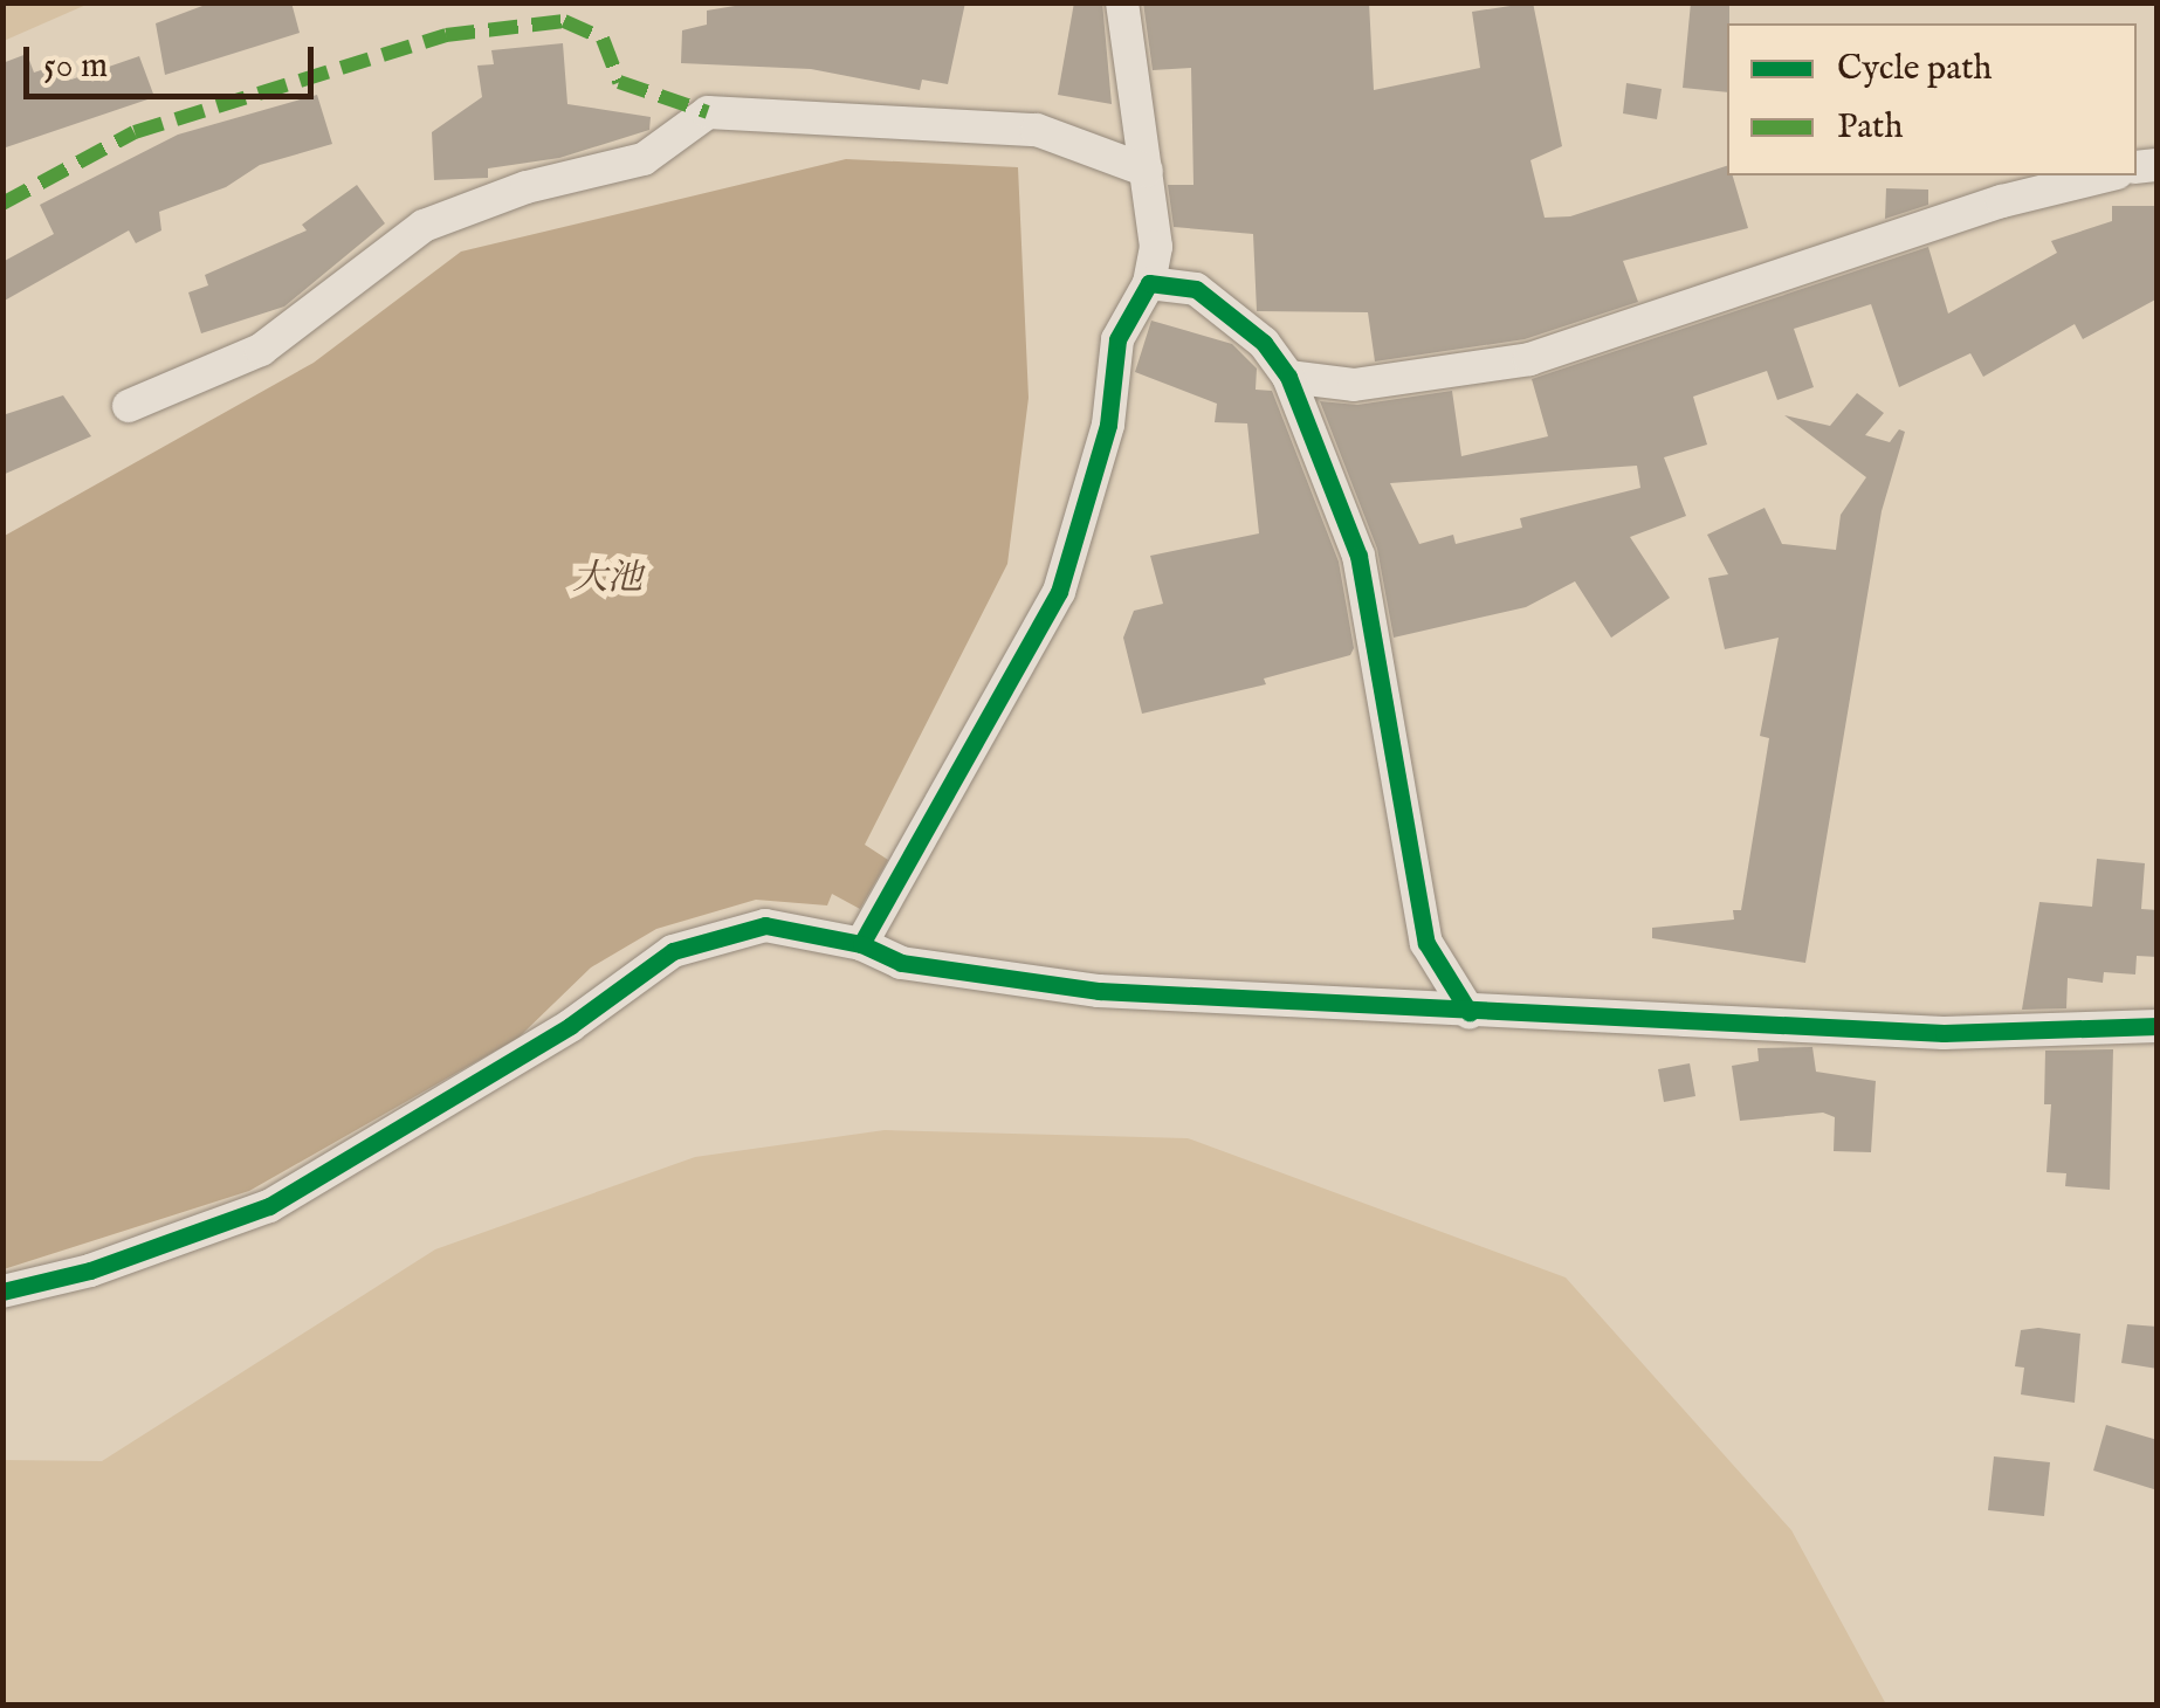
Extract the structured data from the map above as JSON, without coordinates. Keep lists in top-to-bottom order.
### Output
{
  "water": ["大池"],
  "legend": ["Cycle path", "Path"],
  "scale_bar": "50 m"
}
